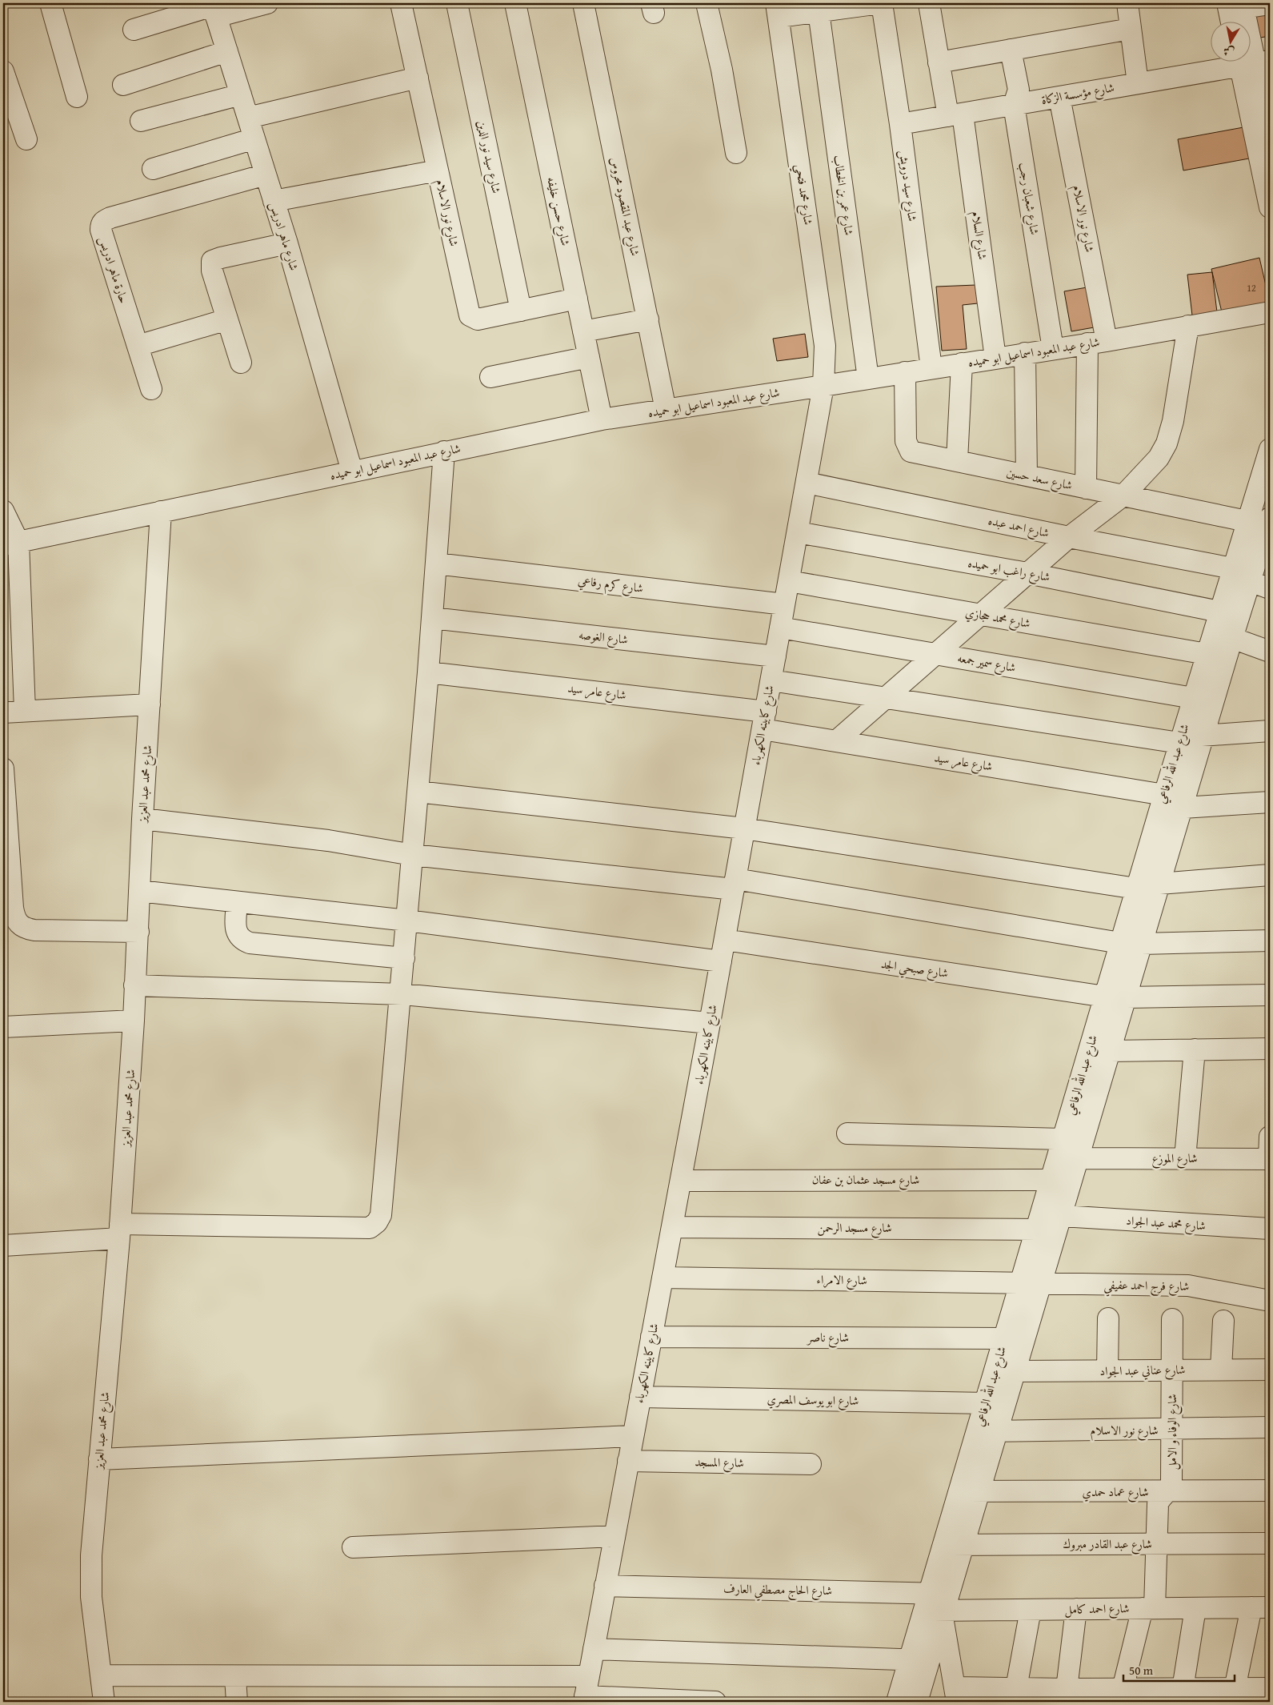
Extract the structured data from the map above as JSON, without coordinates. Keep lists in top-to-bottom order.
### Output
{
  "streets": {
    "street": [
      "شارع مؤسسة الزكاة",
      "شارع سيد نور الدين",
      "شارع سيد درويش",
      "شارع محمد فتحي",
      "شارع عمر بن الخطاب",
      "شارع شعبان رجب",
      "شارع عبد المقصود محروس",
      "شارع حسن خليفه",
      "شارع نور الاسلام",
      "شارع السلام",
      "شارع ماهر ادريس",
      "حارة ماهر ادريس",
      "شارع عبد المعبود اسماعيل ابو حميده",
      "شارع سعد حسين",
      "شارع احمد عبده",
      "شارع راغب ابو حميده",
      "شارع كرم رفاعي",
      "شارع محمد حجازي",
      "شارع الغوصه",
      "شارع سمير جمعه",
      "شارع عامر سيد",
      "شارع كابينه الكهرباء",
      "شارع عبد الله الرفاعي",
      "شارع محمد عبد العزيز",
      "شارع صبحي الجد",
      "شارع الموزع",
      "شارع مسجد عثمان بن عفان",
      "شارع محمد عبد الجواد",
      "شارع مسجد الرحمن",
      "شارع الامراء",
      "شارع فرج احمد عفيفي",
      "شارع ناصر",
      "شارع عناني عبد الجواد",
      "شارع ابو يوسف المصري",
      "شارع الوفاء و الامل",
      "شارع المسجد",
      "شارع عماد حمدي",
      "شارع عبد القادر مبروك",
      "شارع الحاج مصطفي العارف",
      "شارع احمد كامل"
    ]
  },
  "crossings": [
    ["شارع مؤسسة الزكاة", "شارع سيد درويش"],
    ["شارع مؤسسة الزكاة", "شارع شعبان رجب"],
    ["شارع مؤسسة الزكاة", "شارع نور الاسلام"],
    ["شارع مؤسسة الزكاة", "شارع السلام"],
    ["شارع سيد نور الدين", "شارع نور الاسلام"],
    ["شارع سيد درويش", "شارع عبد المعبود اسماعيل ابو حميده"],
    ["شارع محمد فتحي", "شارع عبد المعبود اسماعيل ابو حميده"],
    ["شارع محمد فتحي", "شارع كابينه الكهرباء"],
    ["شارع عمر بن الخطاب", "شارع عبد المعبود اسماعيل ابو حميده"],
    ["شارع شعبان رجب", "شارع عبد المعبود اسماعيل ابو حميده"],
    ["شارع عبد المقصود محروس", "شارع عبد المعبود اسماعيل ابو حميده"],
    ["شارع حسن خليفه", "شارع نور الاسلام"],
    ["شارع حسن خليفه", "شارع عبد المعبود اسماعيل ابو حميده"],
    ["شارع نور الاسلام", "شارع عبد المعبود اسماعيل ابو حميده"],
    ["شارع نور الاسلام", "شارع سعد حسين"],
    ["شارع نور الاسلام", "شارع عبد الله الرفاعي"],
    ["شارع نور الاسلام", "شارع الوفاء و الامل"],
    ["شارع السلام", "شارع عبد المعبود اسماعيل ابو حميده"],
    ["شارع ماهر ادريس", "حارة ماهر ادريس"],
    ["شارع ماهر ادريس", "شارع عبد المعبود اسماعيل ابو حميده"],
    ["شارع عبد المعبود اسماعيل ابو حميده", "شارع سعد حسين"],
    ["شارع عبد المعبود اسماعيل ابو حميده", "شارع كابينه الكهرباء"],
    ["شارع عبد المعبود اسماعيل ابو حميده", "شارع محمد عبد العزيز"],
    ["شارع سعد حسين", "شارع عبد الله الرفاعي"],
    ["شارع احمد عبده", "شارع كابينه الكهرباء"],
    ["شارع احمد عبده", "شارع عبد الله الرفاعي"],
    ["شارع راغب ابو حميده", "شارع كابينه الكهرباء"],
    ["شارع راغب ابو حميده", "شارع عبد الله الرفاعي"],
    ["شارع كرم رفاعي", "شارع كابينه الكهرباء"],
    ["شارع محمد حجازي", "شارع كابينه الكهرباء"],
    ["شارع محمد حجازي", "شارع عبد الله الرفاعي"],
    ["شارع الغوصه", "شارع كابينه الكهرباء"],
    ["شارع سمير جمعه", "شارع كابينه الكهرباء"],
    ["شارع سمير جمعه", "شارع عبد الله الرفاعي"],
    ["شارع عامر سيد", "شارع كابينه الكهرباء"],
    ["شارع عامر سيد", "شارع عبد الله الرفاعي"],
    ["شارع كابينه الكهرباء", "شارع صبحي الجد"],
    ["شارع كابينه الكهرباء", "شارع مسجد عثمان بن عفان"],
    ["شارع كابينه الكهرباء", "شارع مسجد الرحمن"],
    ["شارع كابينه الكهرباء", "شارع الامراء"],
    ["شارع كابينه الكهرباء", "شارع ناصر"],
    ["شارع كابينه الكهرباء", "شارع ابو يوسف المصري"],
    ["شارع كابينه الكهرباء", "شارع المسجد"],
    ["شارع كابينه الكهرباء", "شارع الحاج مصطفي العارف"],
    ["شارع عبد الله الرفاعي", "شارع صبحي الجد"],
    ["شارع عبد الله الرفاعي", "شارع الموزع"],
    ["شارع عبد الله الرفاعي", "شارع مسجد عثمان بن عفان"],
    ["شارع عبد الله الرفاعي", "شارع محمد عبد الجواد"],
    ["شارع عبد الله الرفاعي", "شارع مسجد الرحمن"],
    ["شارع عبد الله الرفاعي", "شارع الامراء"],
    ["شارع عبد الله الرفاعي", "شارع فرج احمد عفيفي"],
    ["شارع عبد الله الرفاعي", "شارع ناصر"],
    ["شارع عبد الله الرفاعي", "شارع عناني عبد الجواد"],
    ["شارع عبد الله الرفاعي", "شارع ابو يوسف المصري"],
    ["شارع عبد الله الرفاعي", "شارع عماد حمدي"],
    ["شارع عبد الله الرفاعي", "شارع عبد القادر مبروك"],
    ["شارع عبد الله الرفاعي", "شارع الحاج مصطفي العارف"],
    ["شارع عبد الله الرفاعي", "شارع احمد كامل"],
    ["شارع الامراء", "شارع فرج احمد عفيفي"],
    ["شارع عناني عبد الجواد", "شارع الوفاء و الامل"],
    ["شارع الوفاء و الامل", "شارع عماد حمدي"],
    ["شارع الوفاء و الامل", "شارع عبد القادر مبروك"],
    ["شارع الوفاء و الامل", "شارع احمد كامل"],
    ["شارع الحاج مصطفي العارف", "شارع احمد كامل"]
  ],
  "house_numbers": ["12"],
  "scale_bar": "50 m",
  "north": "bottom"
}
